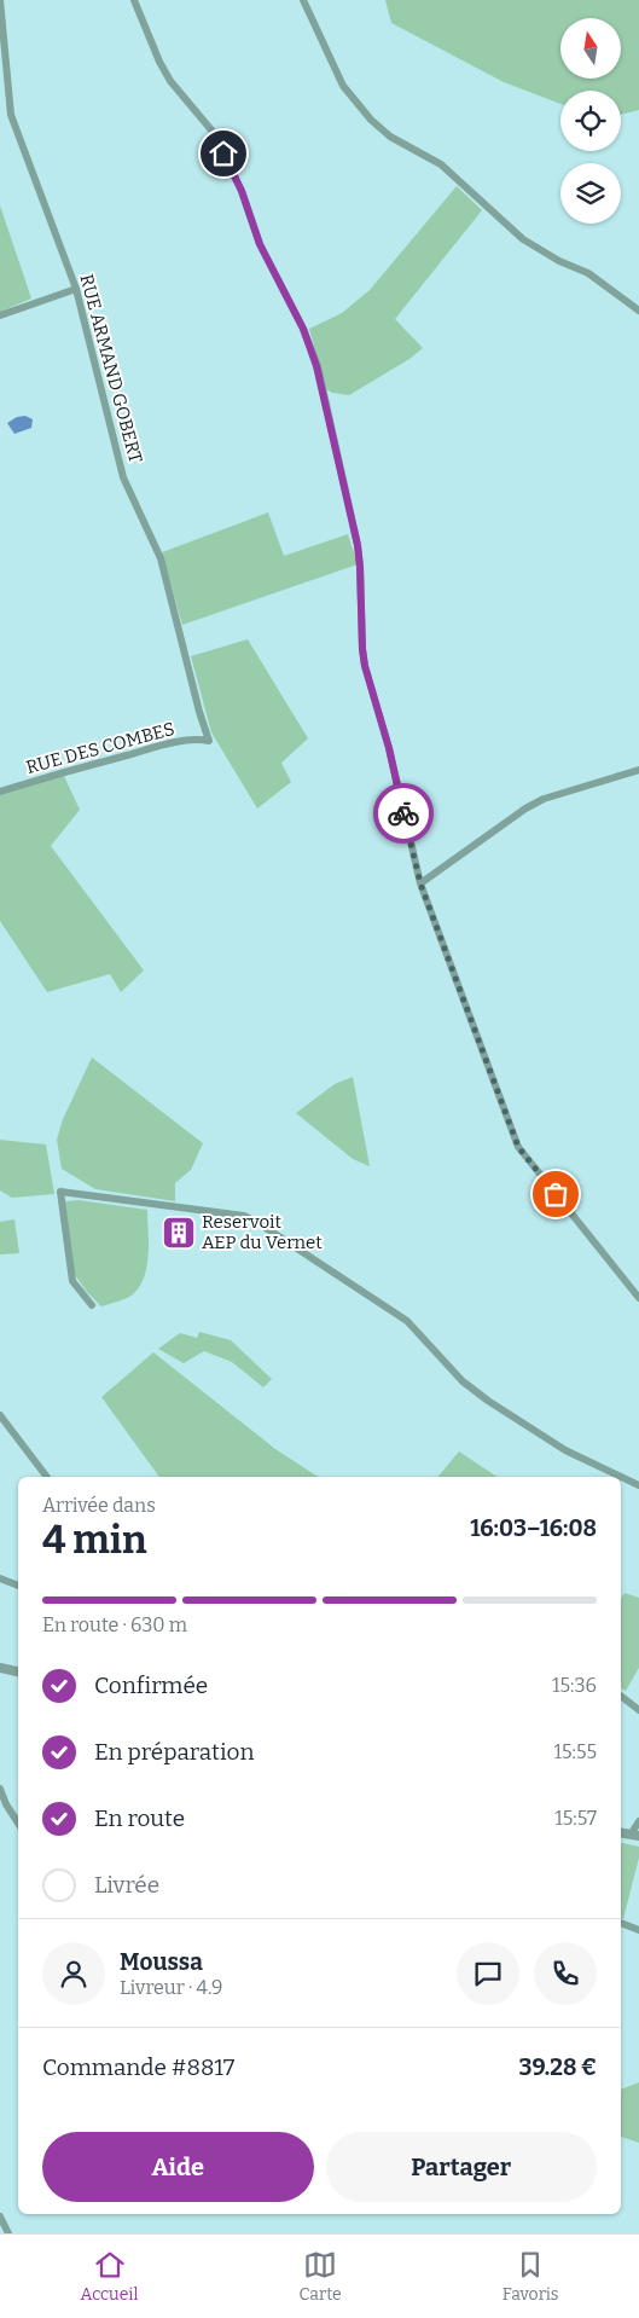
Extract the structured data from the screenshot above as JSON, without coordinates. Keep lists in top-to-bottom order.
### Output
{
  "streets": {
    "street": ["RUE ARMAND GOBERT", "RUE DES COMBES"]
  },
  "crossings": [
    ["RUE ARMAND GOBERT", "RUE DES COMBES"]
  ],
  "places": {
    "building": ["Reservoit AEP du Vernet"]
  },
  "north": "top",
  "page": {
    "heading": ["4 min", "Arrivée dans", "16:03–16:08"],
    "panel": [
      "Moussa",
      "Livreur · 4.9",
      "Commande #8817",
      "39.28 €"
    ],
    "bar": "En route · 630 m",
    "list": [
      ["Confirmée", "15:36"],
      ["En préparation", "15:55"],
      ["En route", "15:57"],
      "Livrée"
    ],
    "buttons": ["Aide", "Partager"],
    "tabs": ["Accueil", "Carte", "Favoris"]
  }
}
